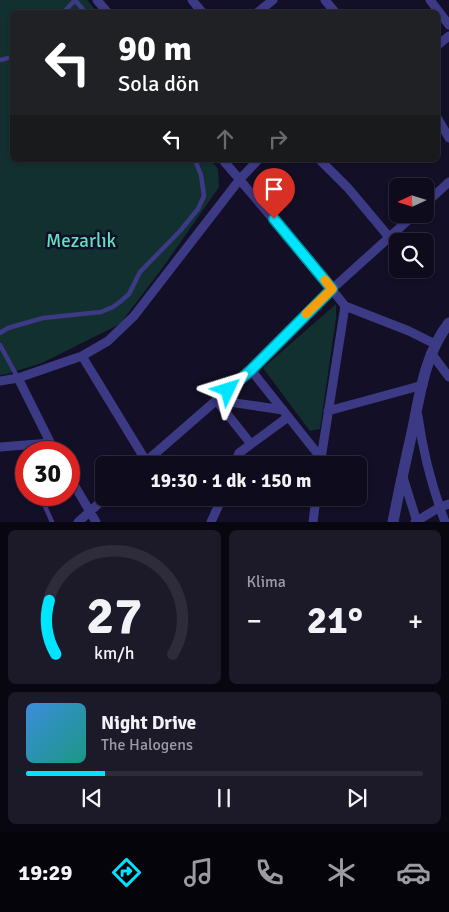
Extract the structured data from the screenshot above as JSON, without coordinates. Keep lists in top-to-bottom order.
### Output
{
  "parks": ["Mezarlık"],
  "north": "left",
  "page": {
    "turn": ["90 m", "Sola dön"],
    "limit": "30",
    "trip": "19:30 · 1 dk · 150 m",
    "tile": "Klima",
    "heat": ["−", "21°", "+"],
    "song": ["Night Drive", "The Halogens"],
    "tabs": "19:29",
    "gauge": ["27", "km/h"]
  }
}
